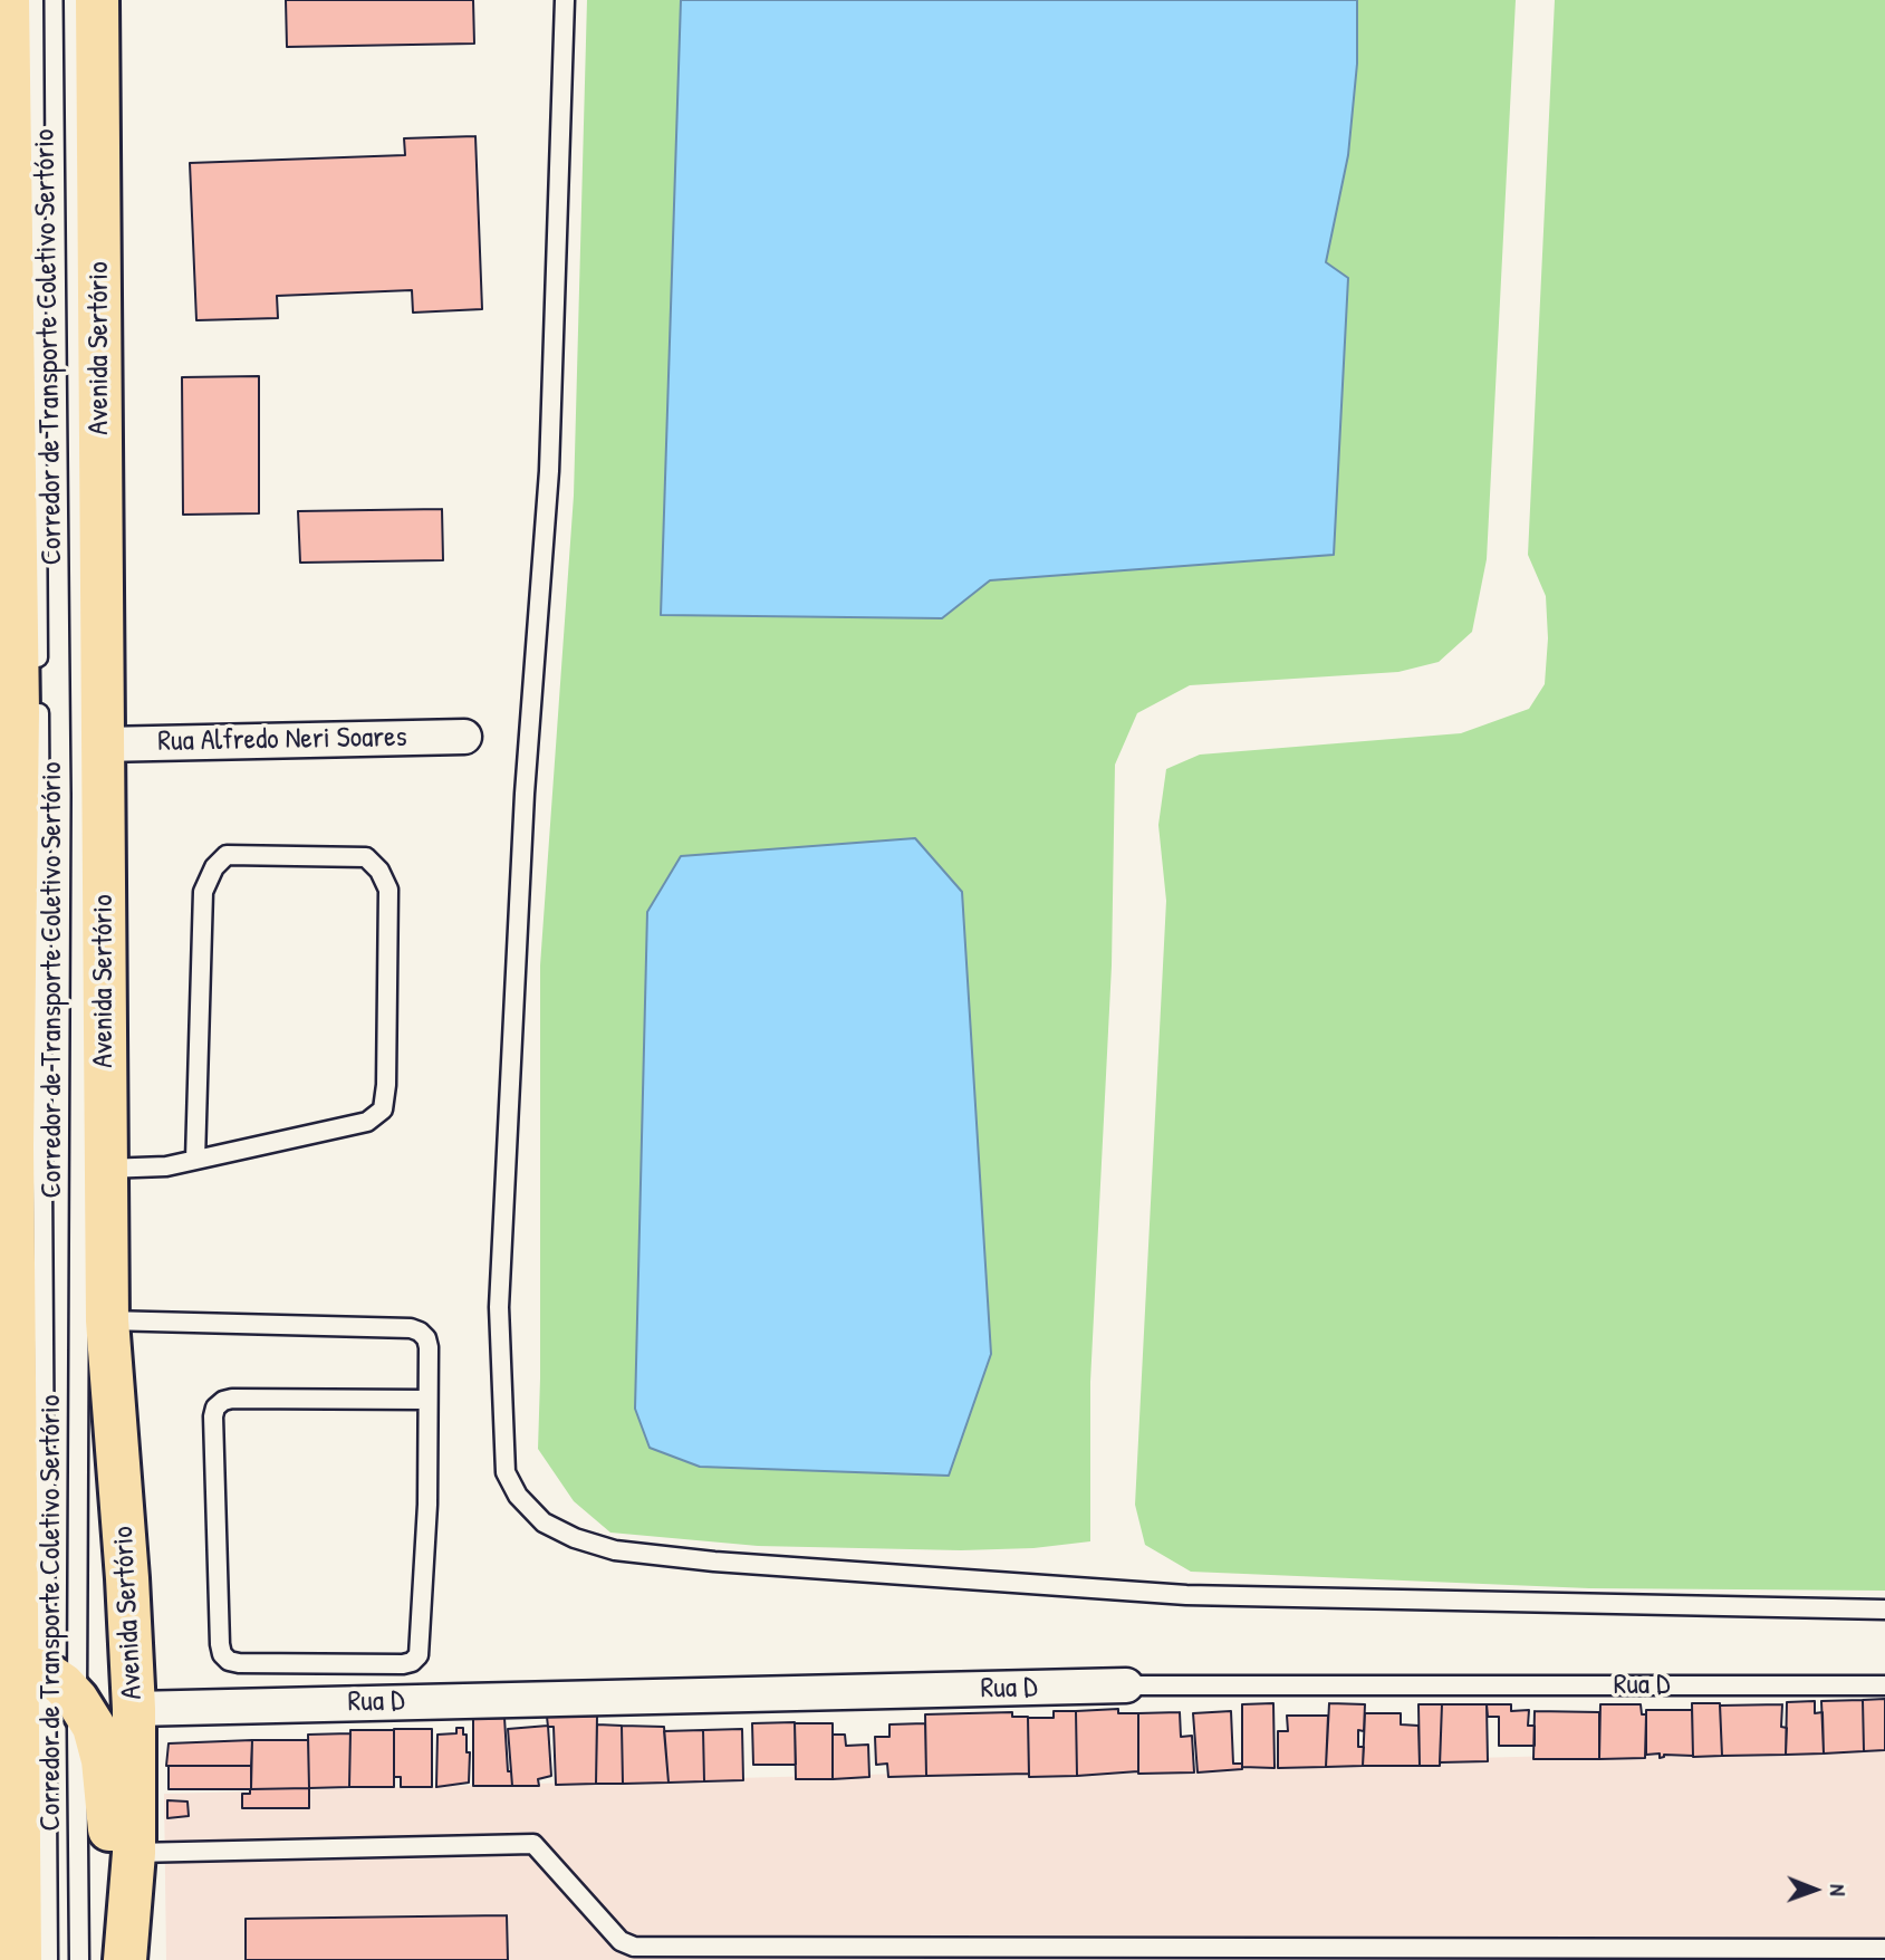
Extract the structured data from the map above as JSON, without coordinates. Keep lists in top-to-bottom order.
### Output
{
  "streets": {
    "main road": ["Avenida Sertório"],
    "street": ["Rua Alfredo Neri Soares", "Rua D"],
    "lane": ["Corredor de Transporte Coletivo Sertório"]
  },
  "crossings": [
    ["Avenida Sertório", "Rua Alfredo Neri Soares"],
    ["Avenida Sertório", "Rua D"]
  ],
  "north": "right"
}
